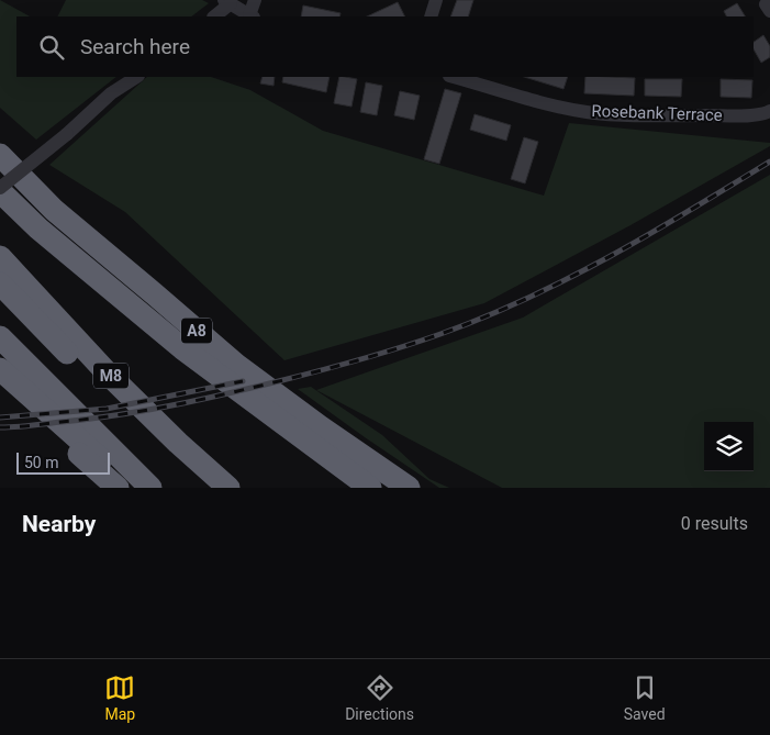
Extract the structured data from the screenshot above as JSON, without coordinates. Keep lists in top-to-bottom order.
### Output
{
  "streets": {
    "highway": ["A8", "M8"],
    "street": ["Rosebank Terrace"]
  },
  "scale_bar": "50 m",
  "page": {
    "search": "Search here",
    "scale": "50 m",
    "heading": ["Nearby", "0 results"],
    "nav": ["Map", "Directions", "Saved"]
  }
}
